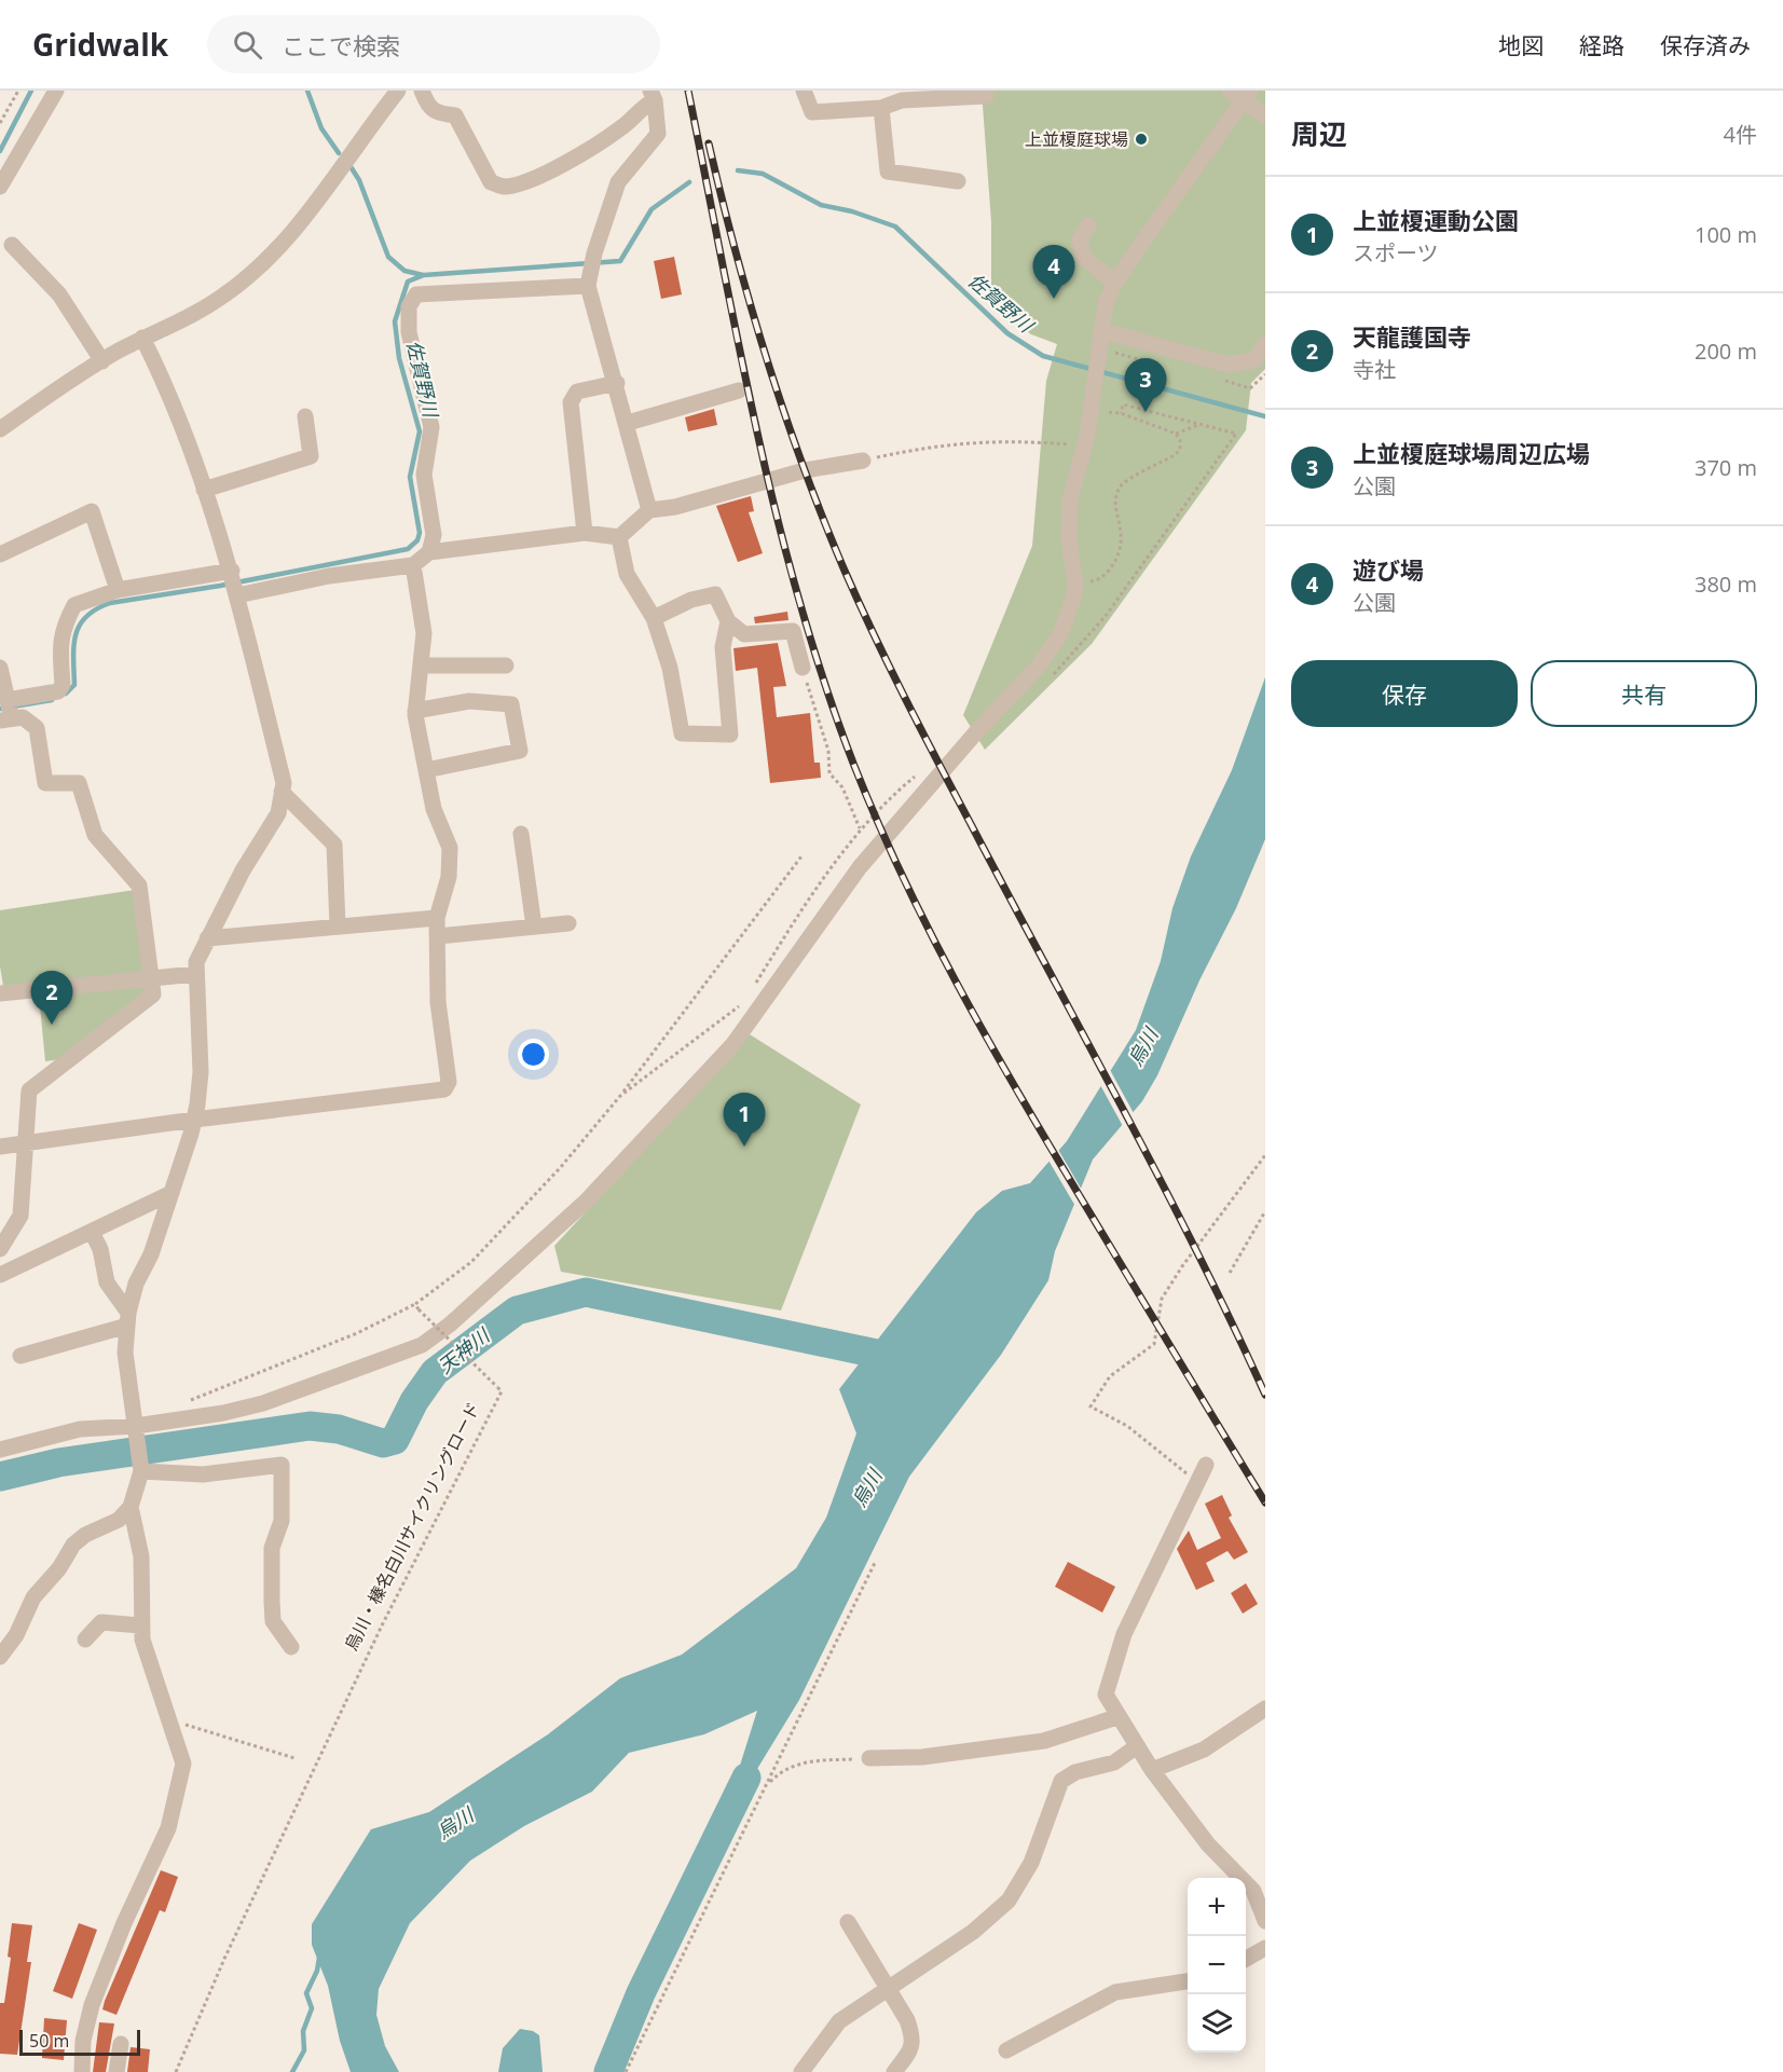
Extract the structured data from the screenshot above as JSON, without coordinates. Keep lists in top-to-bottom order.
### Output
{
  "streets": {
    "path": ["烏川・榛名白川サイクリングロード"]
  },
  "water": ["佐賀野川", "烏川", "天神川"],
  "places": ["上並榎庭球場"],
  "scale_bar": "50 m",
  "page": {
    "header": "Gridwalk",
    "search": "ここで検索",
    "nav": ["地図", "経路", "保存済み"],
    "heading": ["周辺", "4件"],
    "list": [
      {
        "mark": "1",
        "name": "上並榎運動公園",
        "note": "スポーツ",
        "value": "100 m"
      },
      {
        "mark": "2",
        "name": "天龍護国寺",
        "note": "寺社",
        "value": "200 m"
      },
      {
        "mark": "3",
        "name": "上並榎庭球場周辺広場",
        "note": "公園",
        "value": "370 m"
      },
      {
        "mark": "4",
        "name": "遊び場",
        "note": "公園",
        "value": "380 m"
      }
    ],
    "pins": [
      "4",
      "3",
      "2",
      "1"
    ],
    "buttons": ["保存", "共有"],
    "map_buttons": ["+", "−"],
    "scale": "50 m"
  }
}
